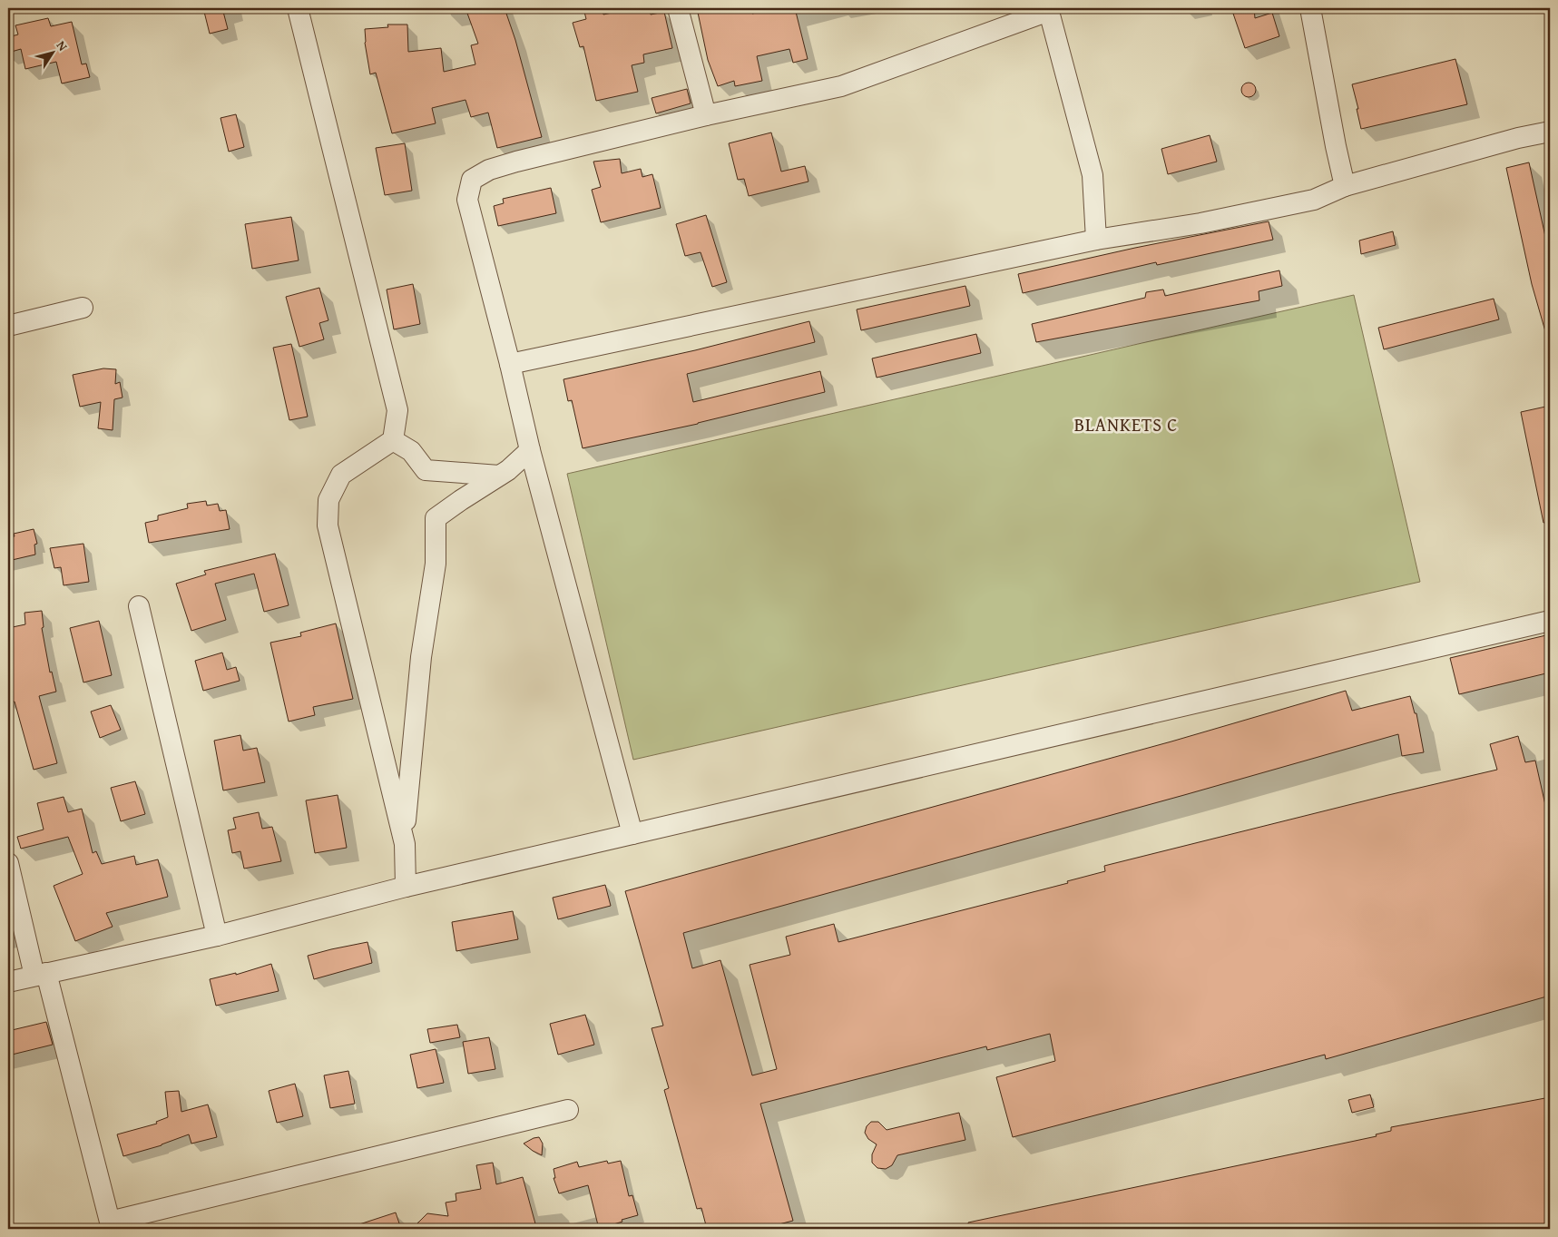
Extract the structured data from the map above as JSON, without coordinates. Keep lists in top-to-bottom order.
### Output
{
  "districts": ["BLANKETS C"],
  "north": "top right"
}
